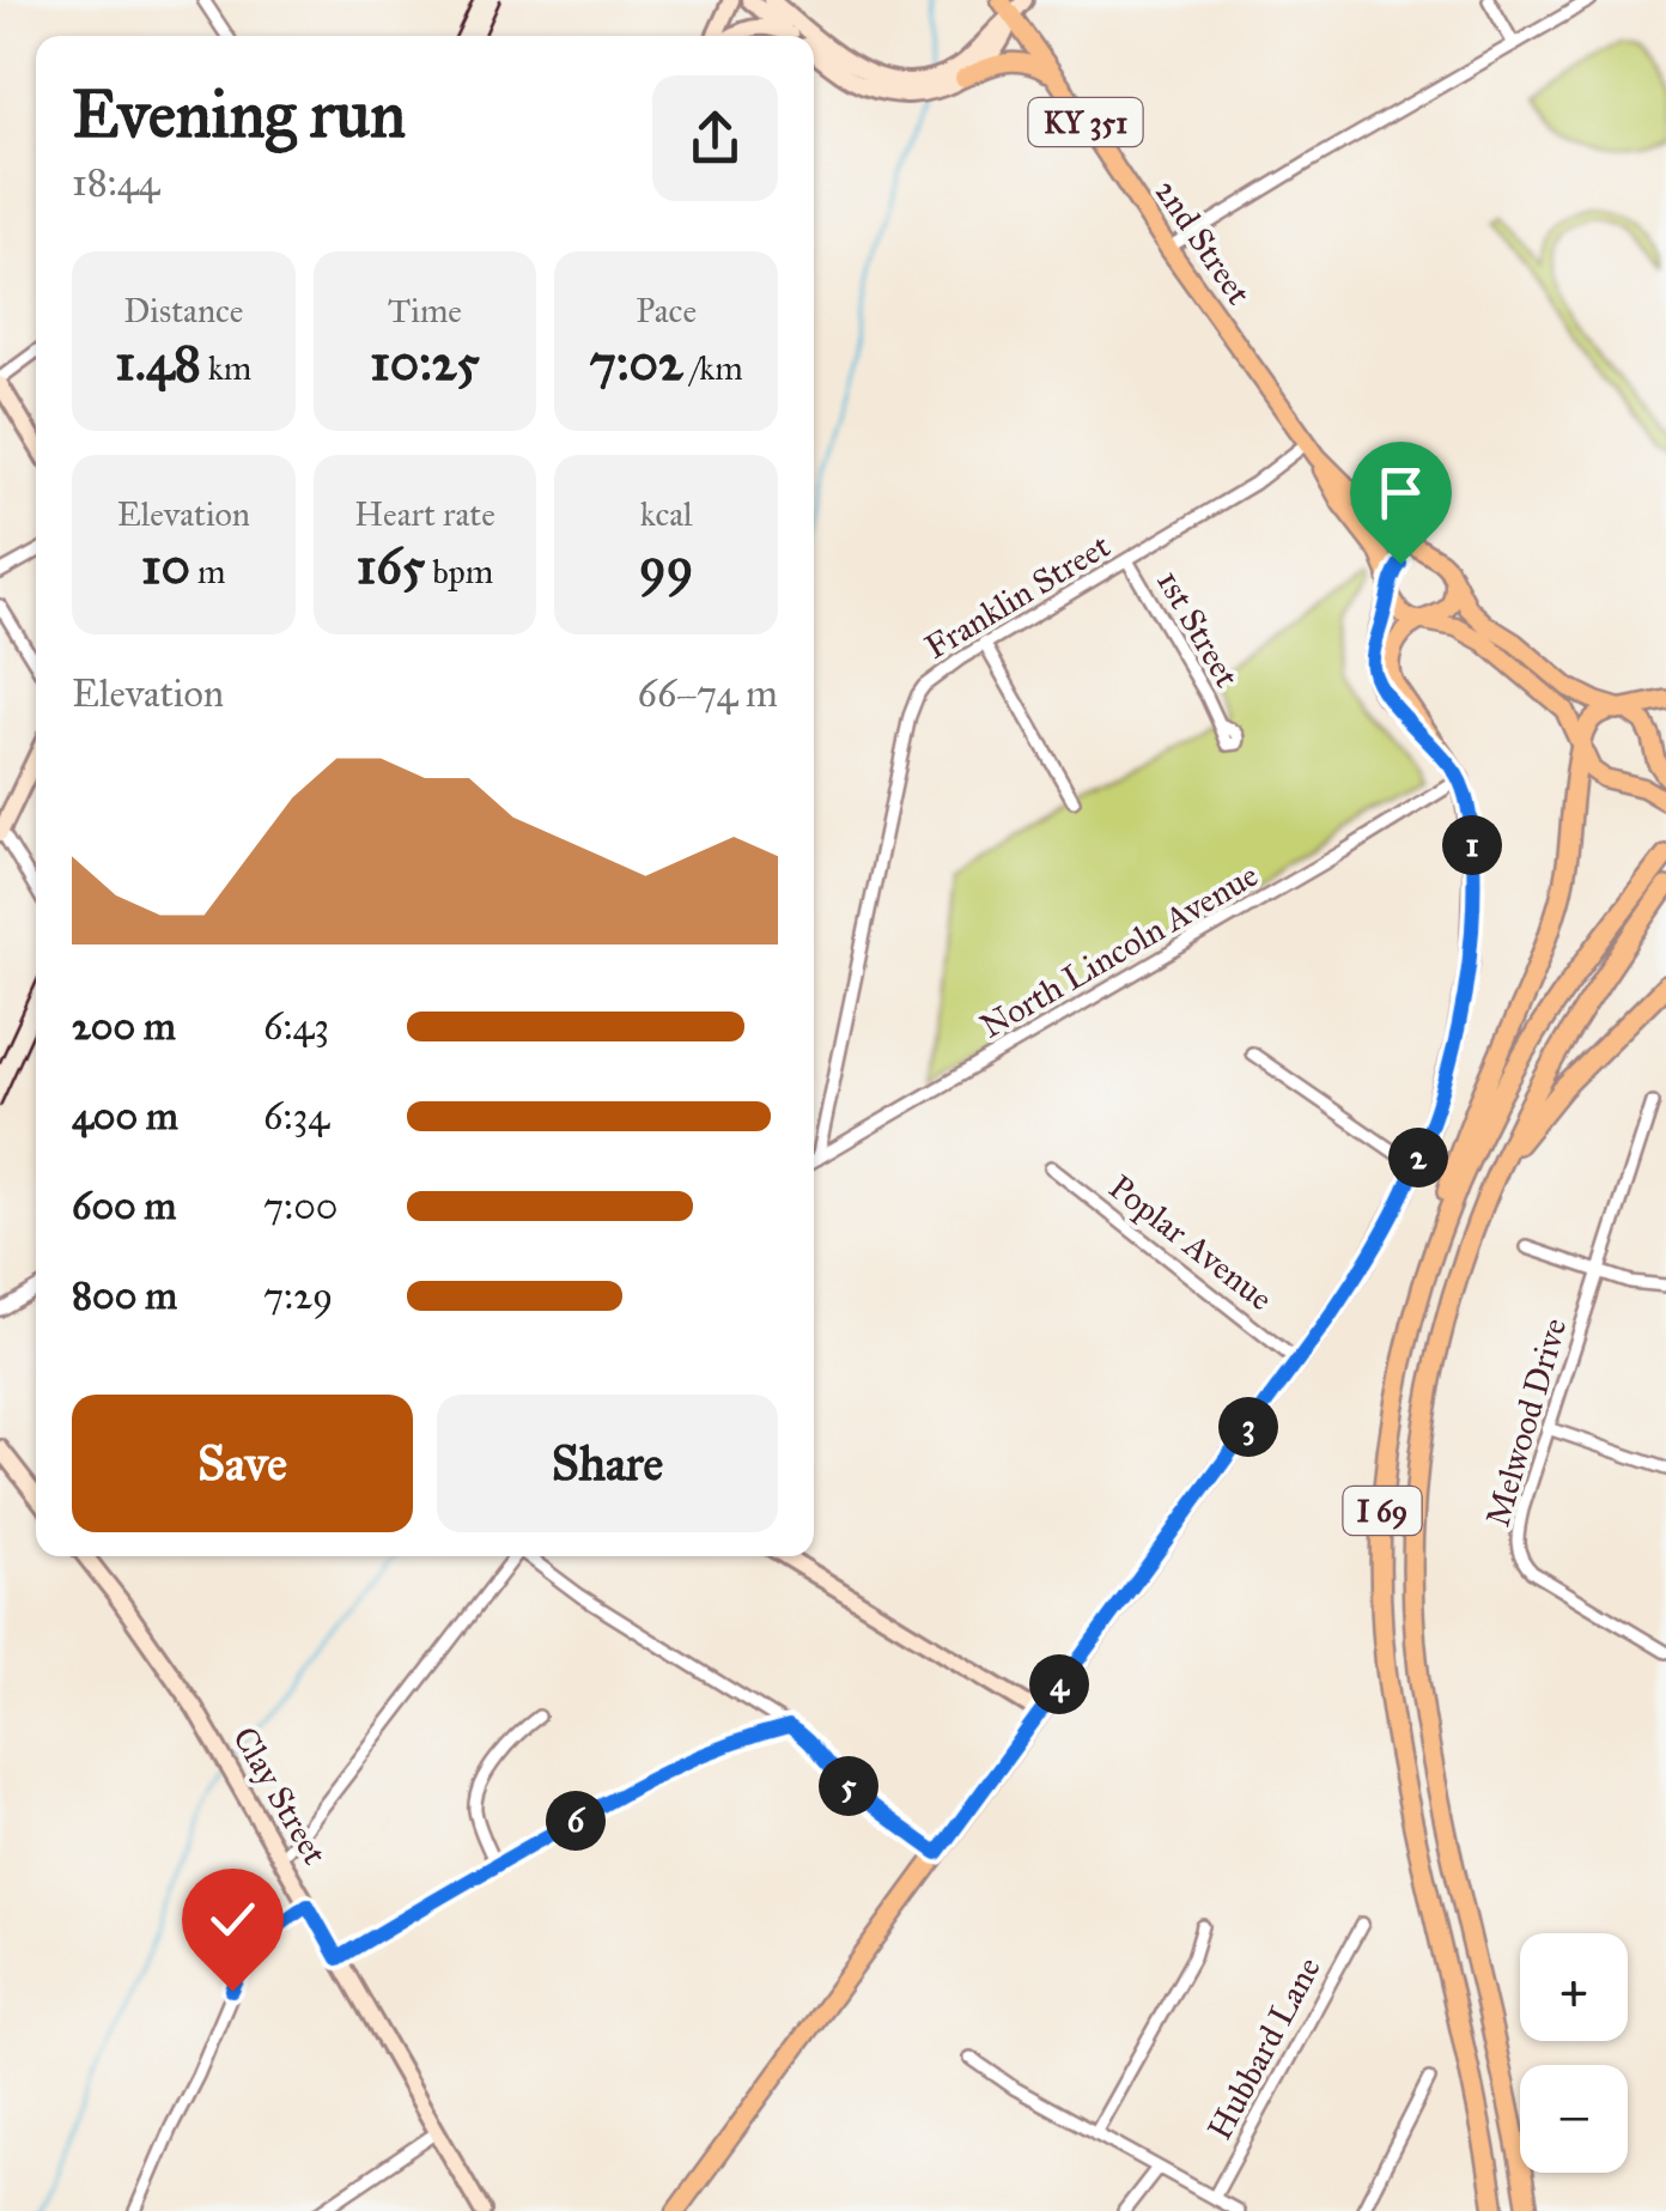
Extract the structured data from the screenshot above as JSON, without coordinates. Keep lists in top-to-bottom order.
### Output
{
  "streets": {
    "highway": ["I 69"],
    "main road": ["KY 351", "2nd Street"],
    "street": [
      "Franklin Street",
      "1st Street",
      "North Lincoln Avenue",
      "Poplar Avenue",
      "Melwood Drive",
      "Clay Street",
      "Hubbard Lane"
    ]
  },
  "crossings": [
    ["2nd Street", "Franklin Street"],
    ["Franklin Street", "1st Street"],
    ["Franklin Street", "North Lincoln Avenue"]
  ],
  "page": {
    "heading": ["Evening run", "18:44"],
    "stats": [
      ["Distance", "1.48 km"],
      ["Time", "10:25"],
      ["Pace", "7:02 /km"],
      ["Elevation", "10 m"],
      ["Heart rate", "165 bpm"],
      ["kcal", "99"]
    ],
    "chart": ["Elevation", "66–74 m"],
    "pins": [
      "1",
      "2",
      "3",
      "4",
      "5",
      "6"
    ],
    "list": [
      {
        "name": "200 m",
        "note": "6:43"
      },
      {
        "name": "400 m",
        "note": "6:34"
      },
      {
        "name": "600 m",
        "note": "7:00"
      },
      {
        "name": "800 m",
        "note": "7:29"
      }
    ],
    "buttons": ["Save", "Share"],
    "map_buttons": ["+", "−"]
  }
}
